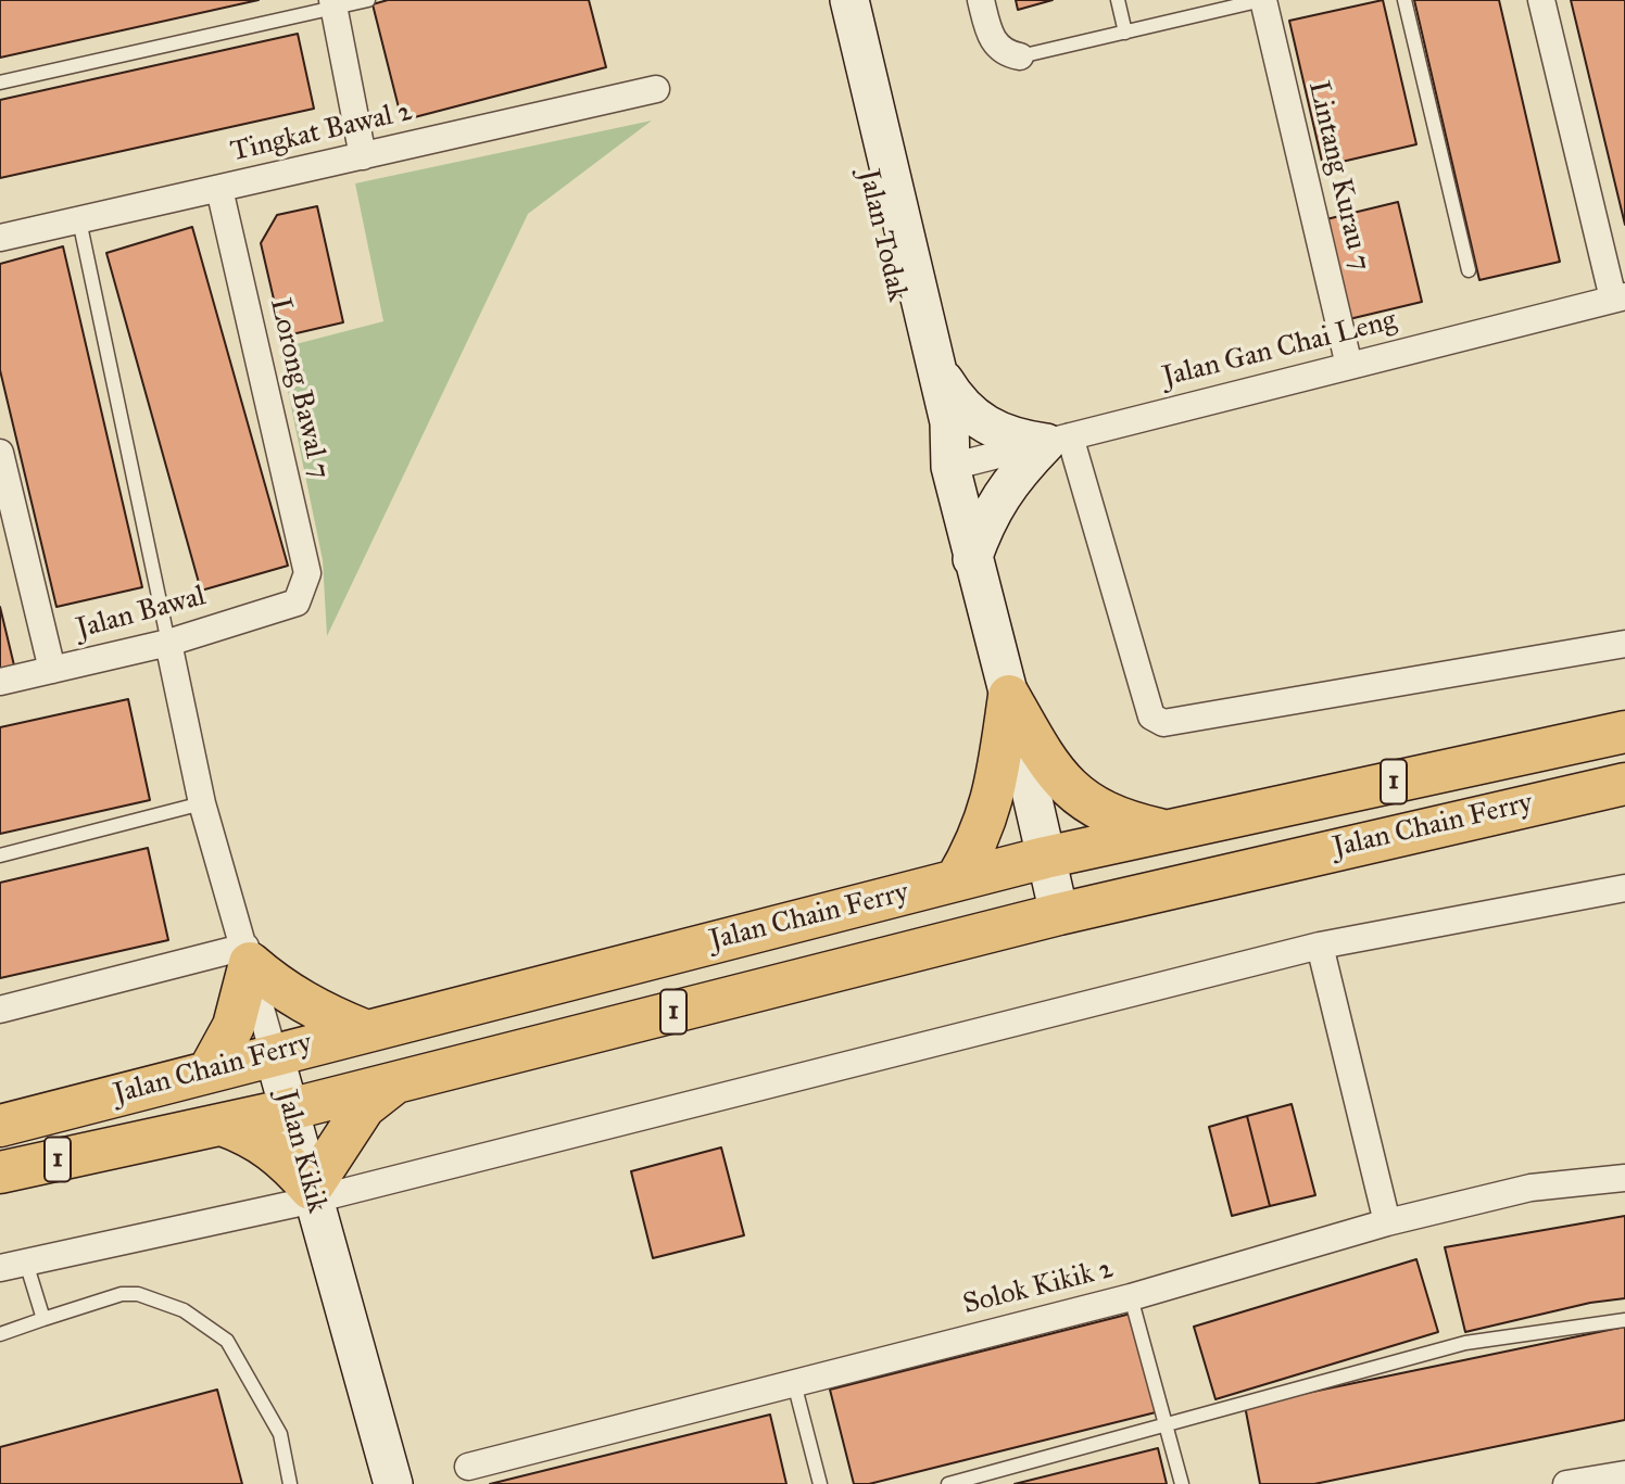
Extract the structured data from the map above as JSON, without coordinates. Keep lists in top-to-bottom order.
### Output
{
  "streets": {
    "highway": ["1", "Jalan Chain Ferry"],
    "main road": ["Jalan Todak", "Jalan Kikik"],
    "street": [
      "Tingkat Bawal 2",
      "Lintang Kurau 7",
      "Jalan Gan Chai Leng",
      "Lorong Bawal 7",
      "Jalan Bawal",
      "Solok Kikik 2"
    ]
  },
  "crossings": [
    ["Tingkat Bawal 2", "Lorong Bawal 7"],
    ["Lintang Kurau 7", "Jalan Gan Chai Leng"],
    ["Jalan Todak", "Jalan Gan Chai Leng"],
    ["Jalan Todak", "Jalan Chain Ferry"],
    ["Lorong Bawal 7", "Jalan Bawal"],
    ["Jalan Bawal", "Jalan Kikik"],
    ["Jalan Chain Ferry", "Jalan Kikik"]
  ]
}
